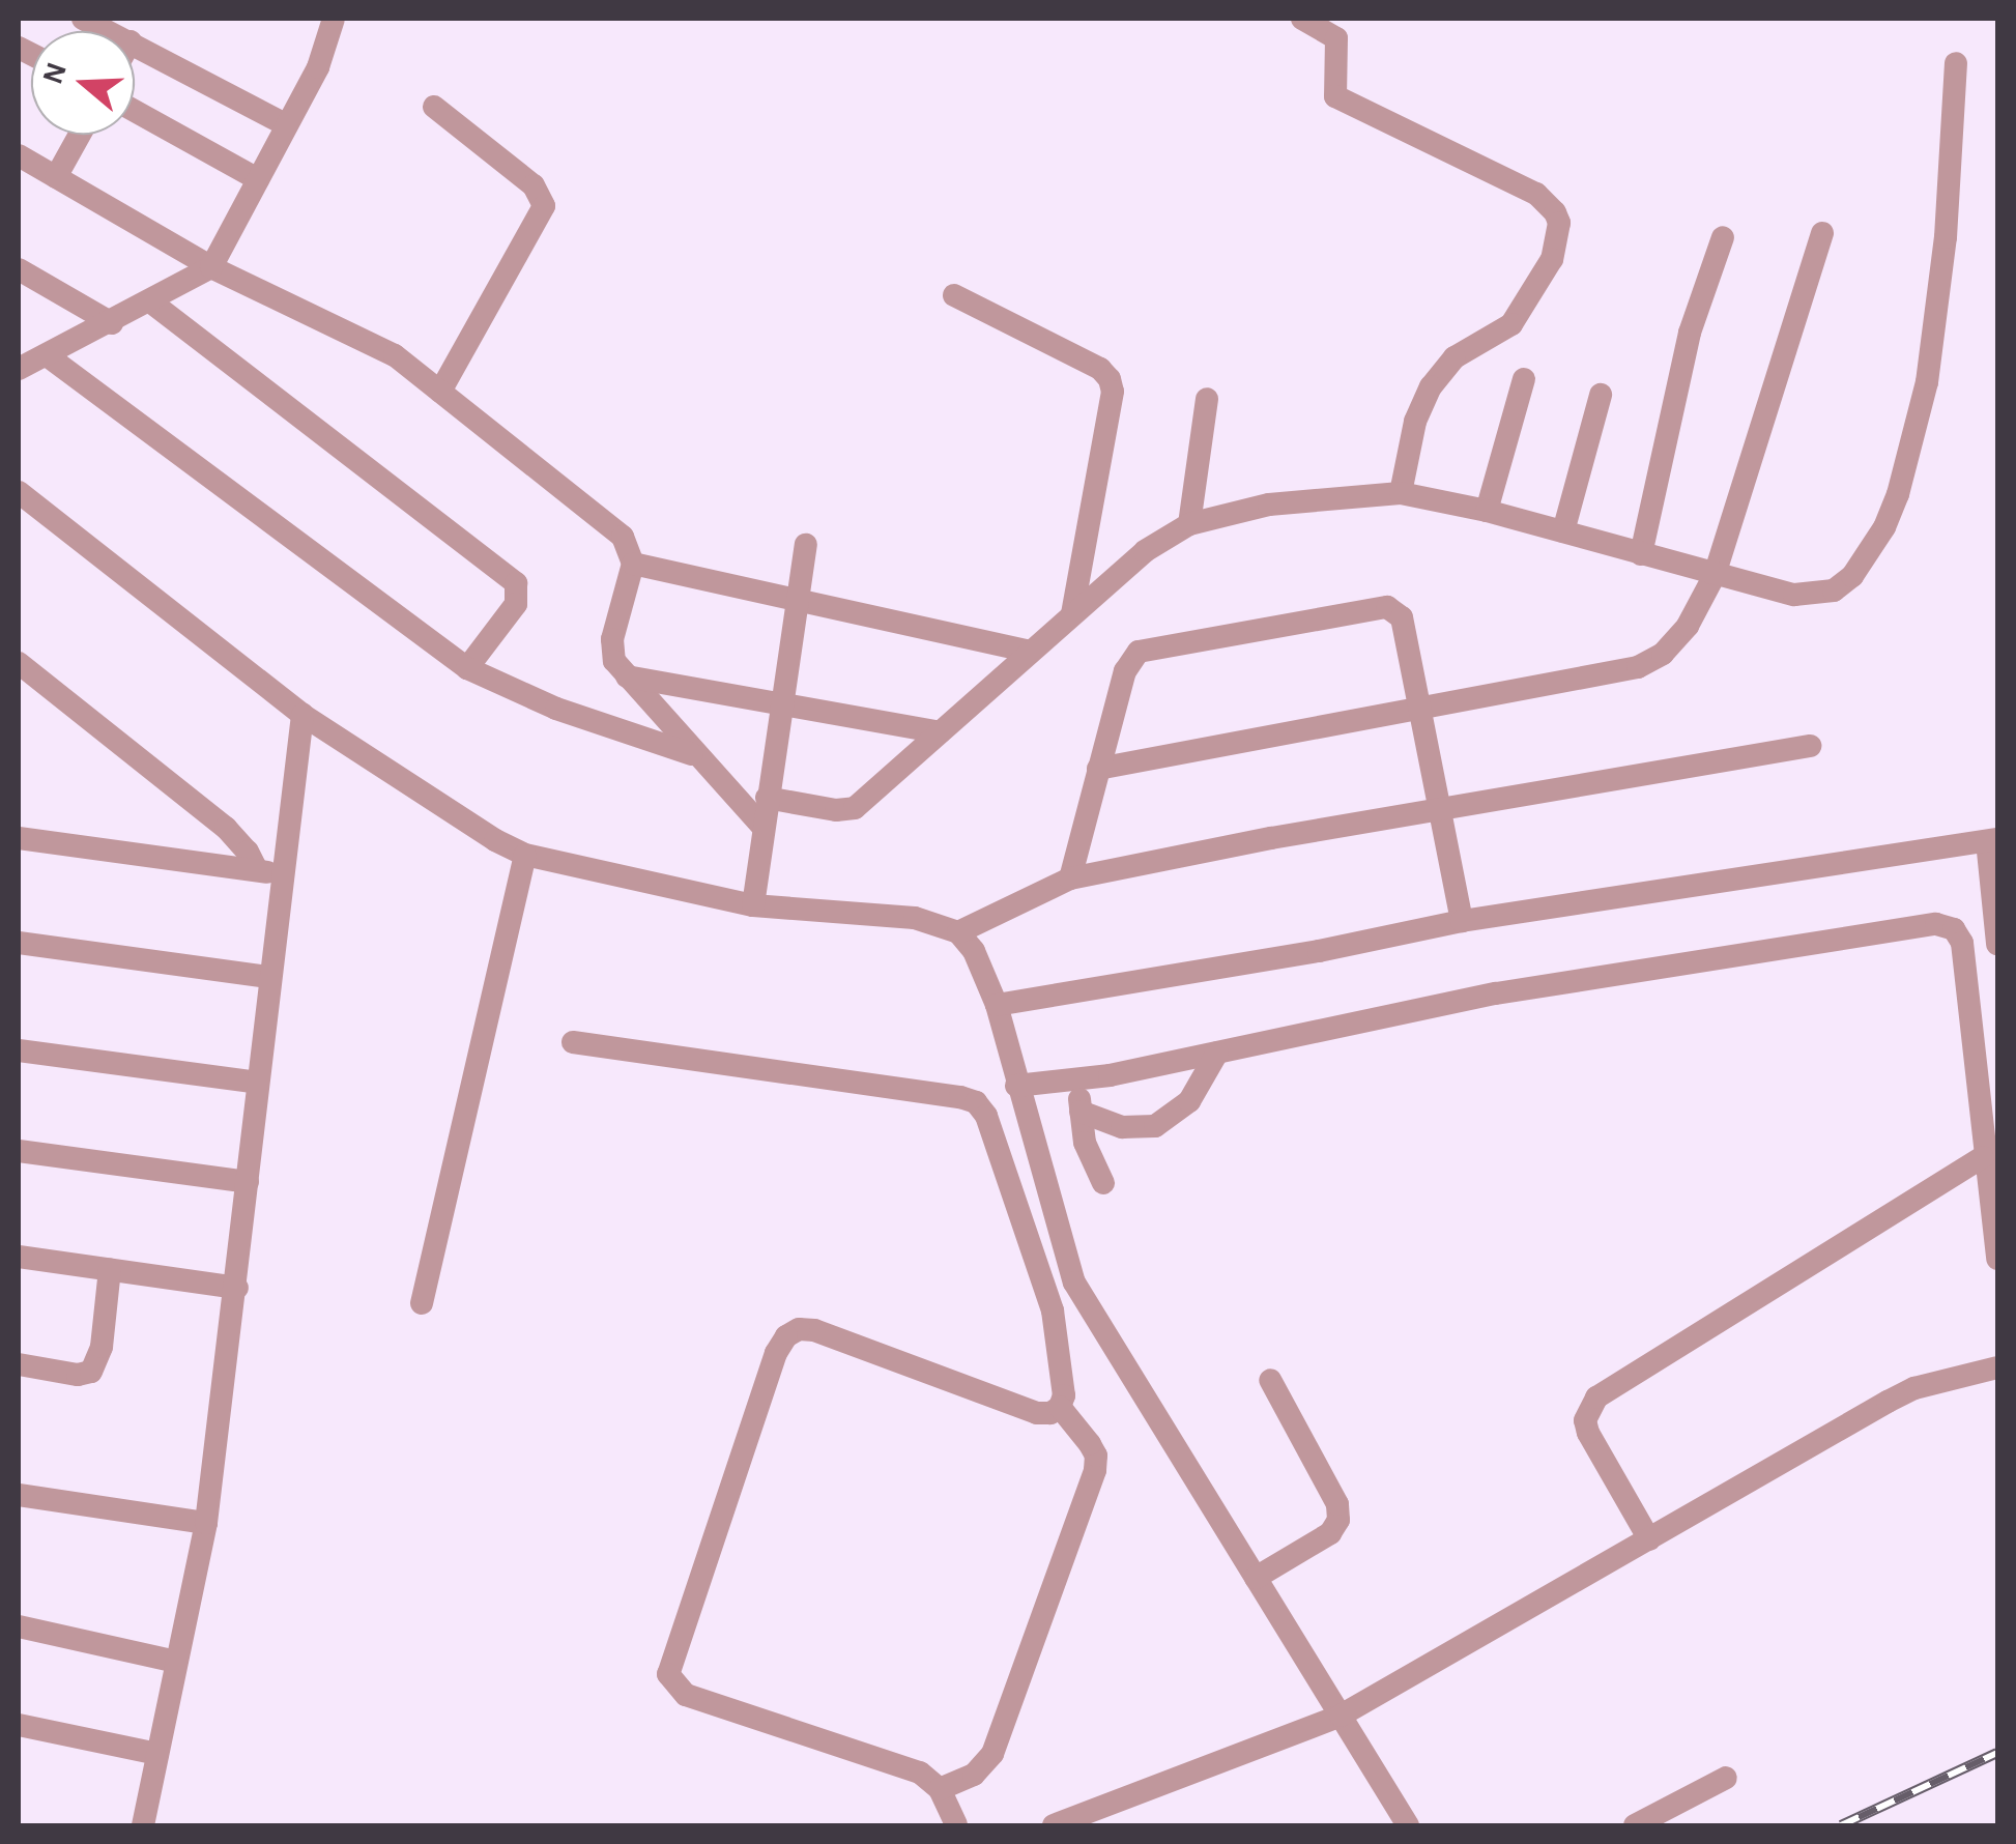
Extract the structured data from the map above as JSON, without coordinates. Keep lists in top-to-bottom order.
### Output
{
  "north": "left"
}
